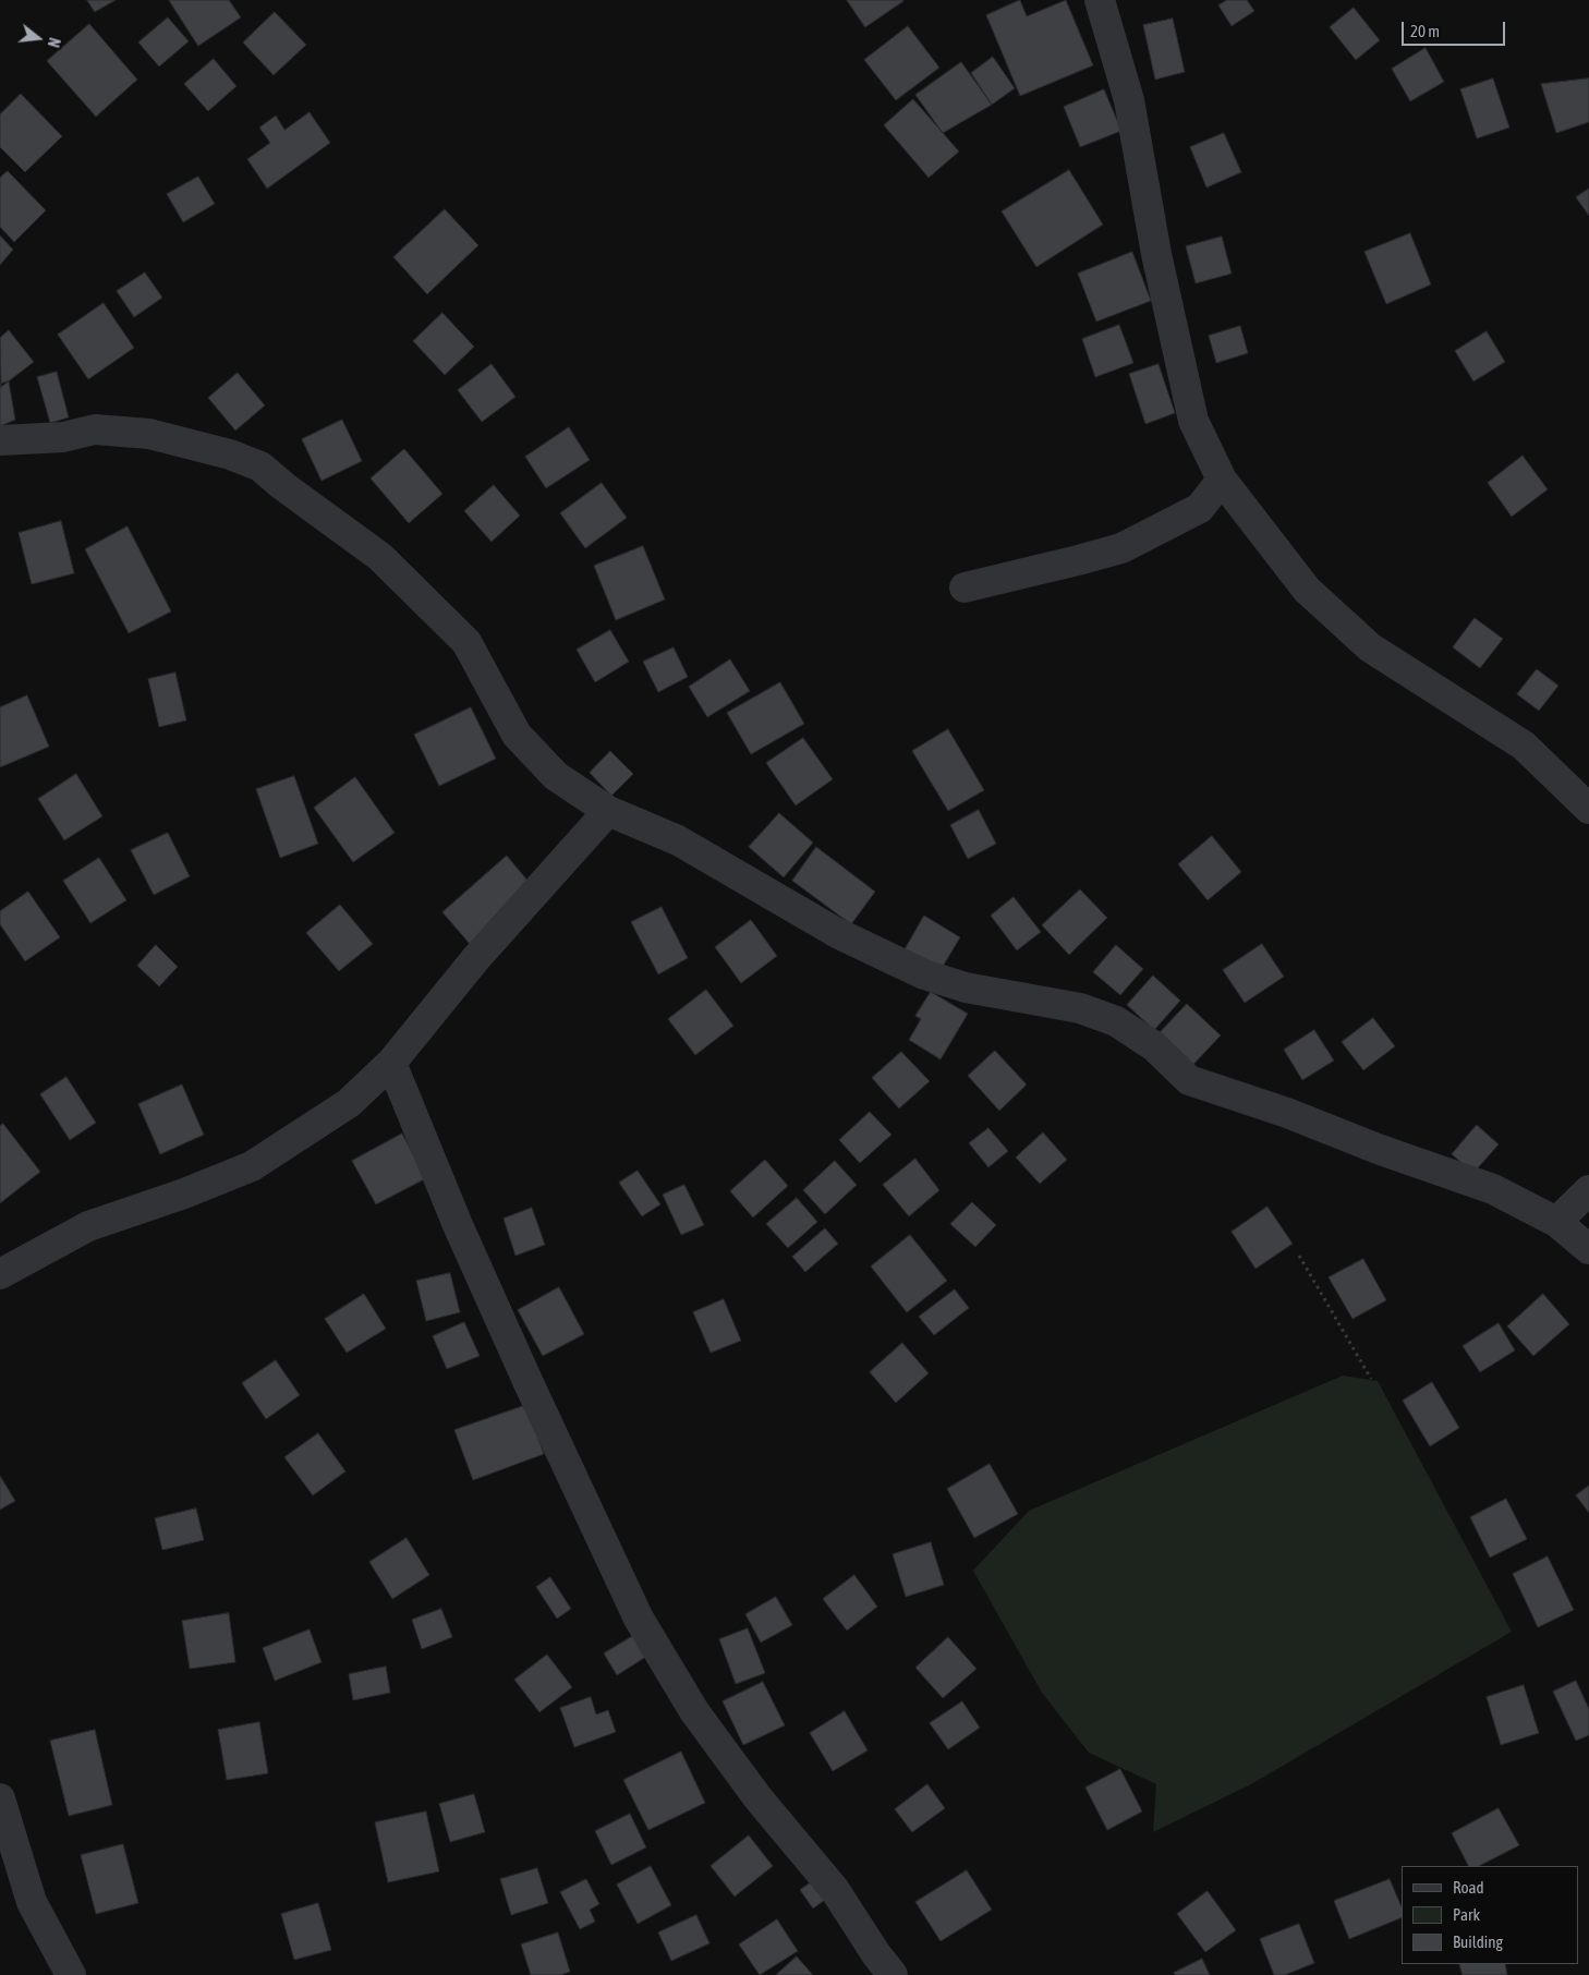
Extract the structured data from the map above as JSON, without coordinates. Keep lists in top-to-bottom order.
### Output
{
  "legend": ["Road", "Park", "Building"],
  "scale_bar": "20 m",
  "north": "right"
}
